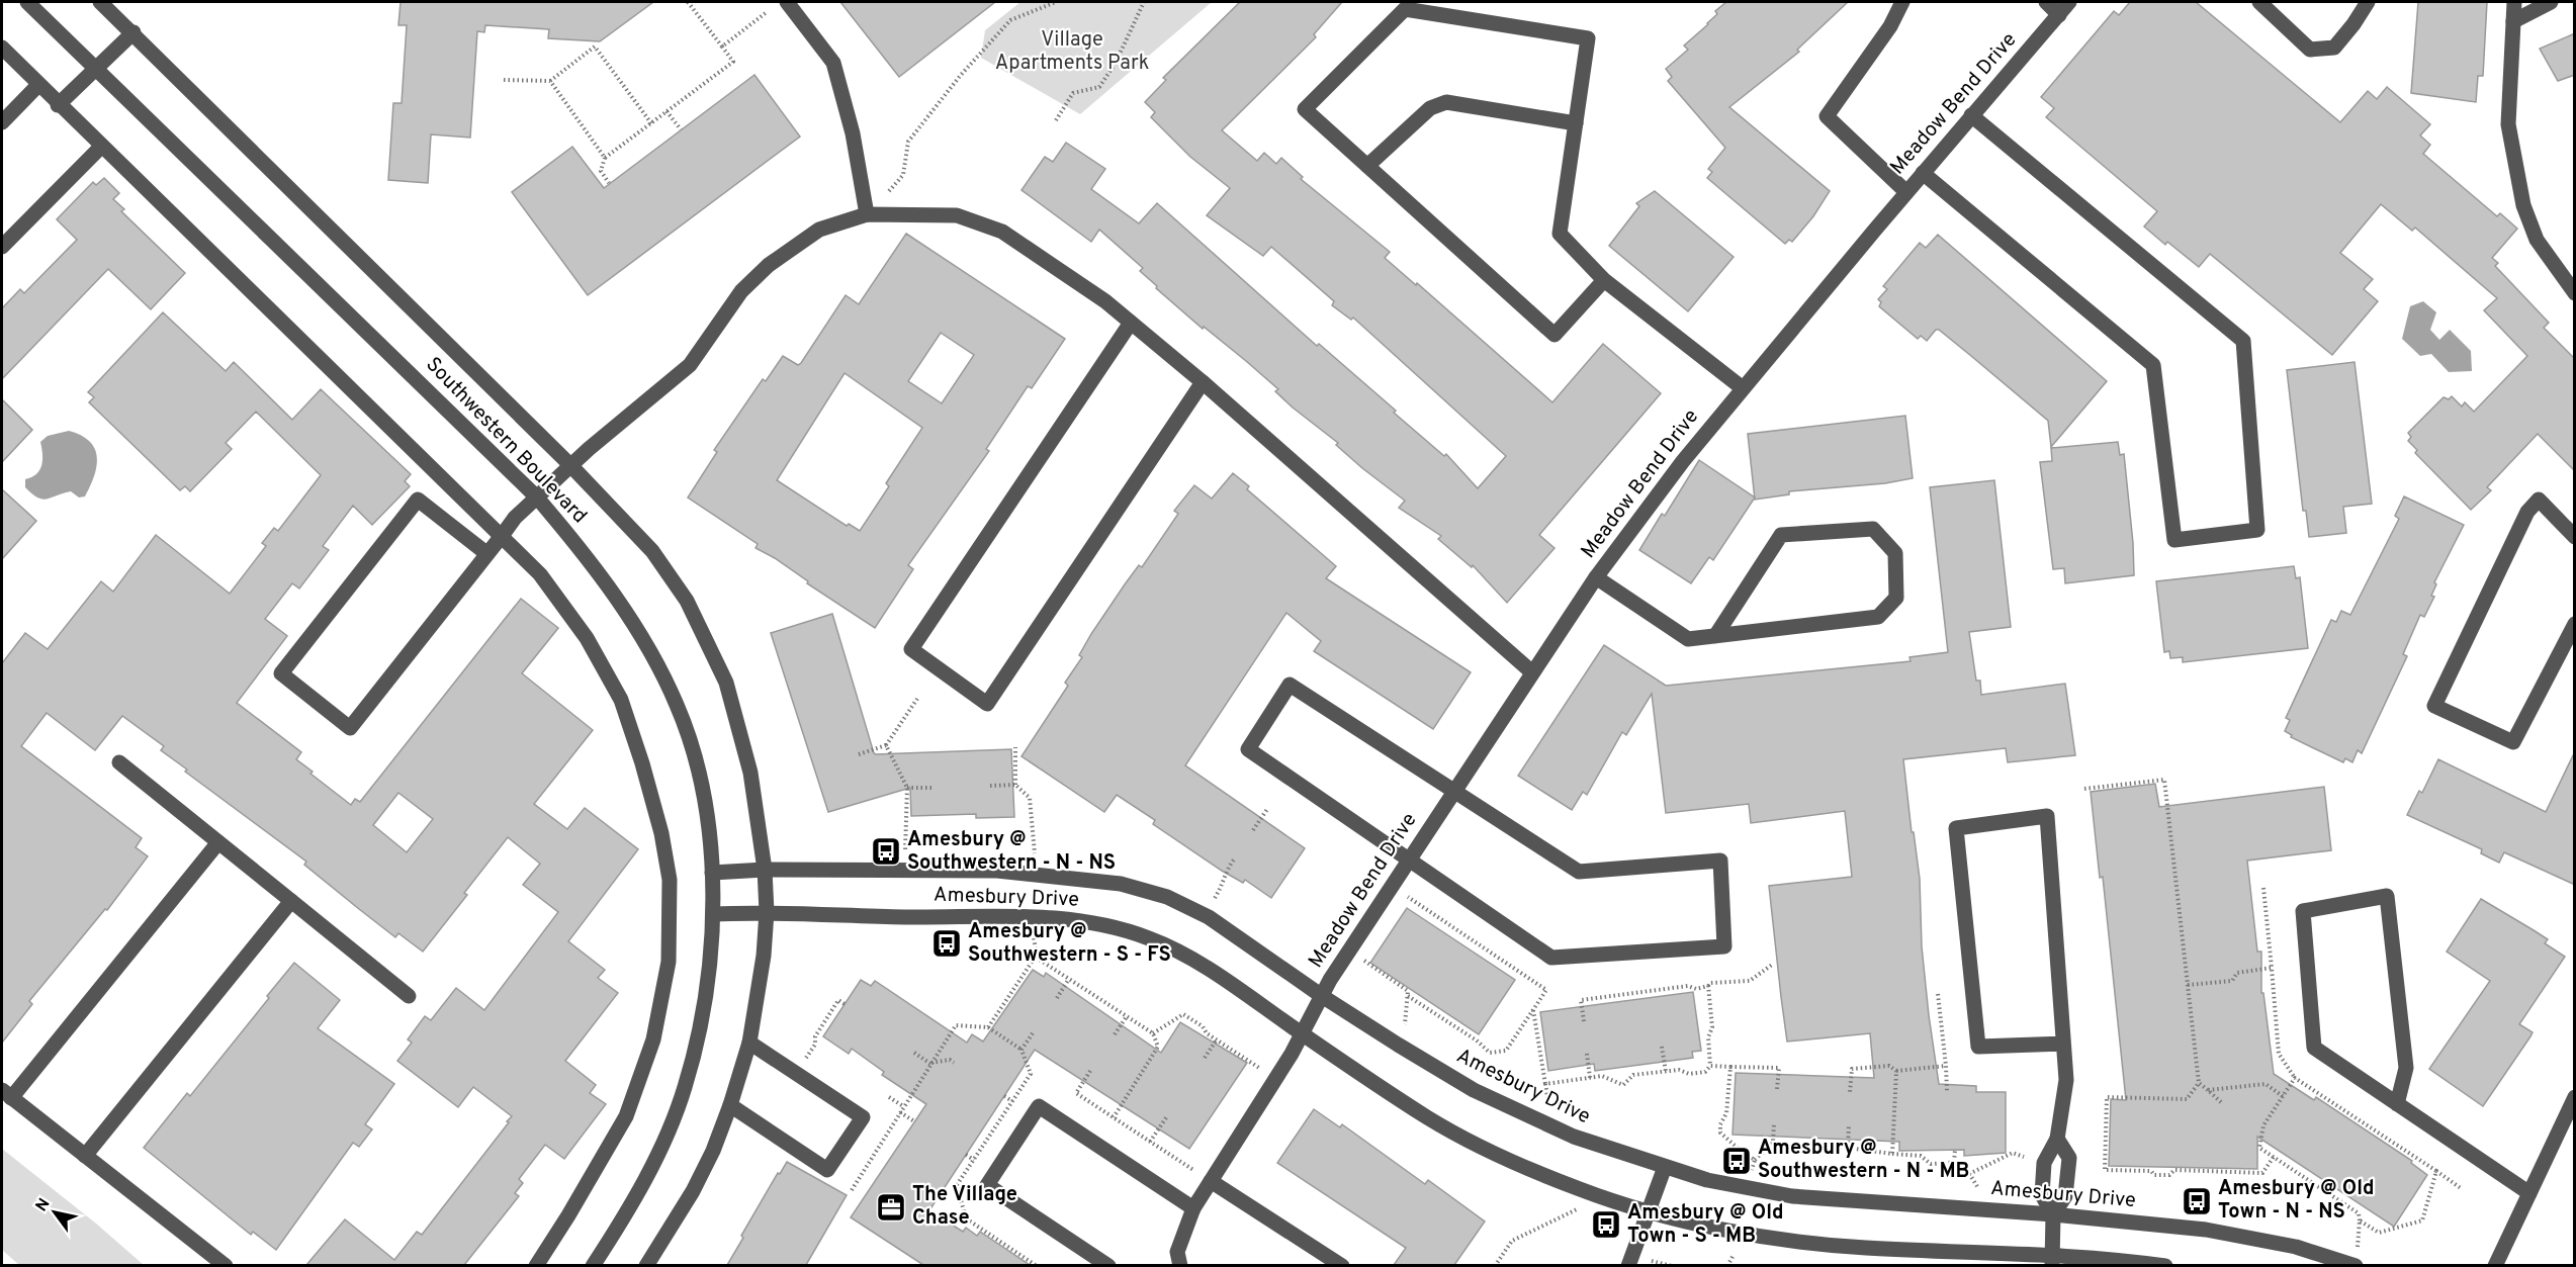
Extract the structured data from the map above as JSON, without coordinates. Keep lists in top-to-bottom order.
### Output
{
  "streets": {
    "street": ["Meadow Bend Drive", "Southwestern Boulevard", "Amesbury Drive"]
  },
  "crossings": [
    ["Meadow Bend Drive", "Amesbury Drive"],
    ["Southwestern Boulevard", "Amesbury Drive"]
  ],
  "parks": ["Village Apartments Park"],
  "places": {
    "bus stop": [
      "Amesbury @ Southwestern - N - NS",
      "Amesbury @ Southwestern - S - FS",
      "Amesbury @ Southwestern - N - MB",
      "Amesbury @ Old Town - N - NS",
      "Amesbury @ Old Town - S - MB"
    ],
    "office": ["The Village Chase"]
  },
  "north": "top left"
}
